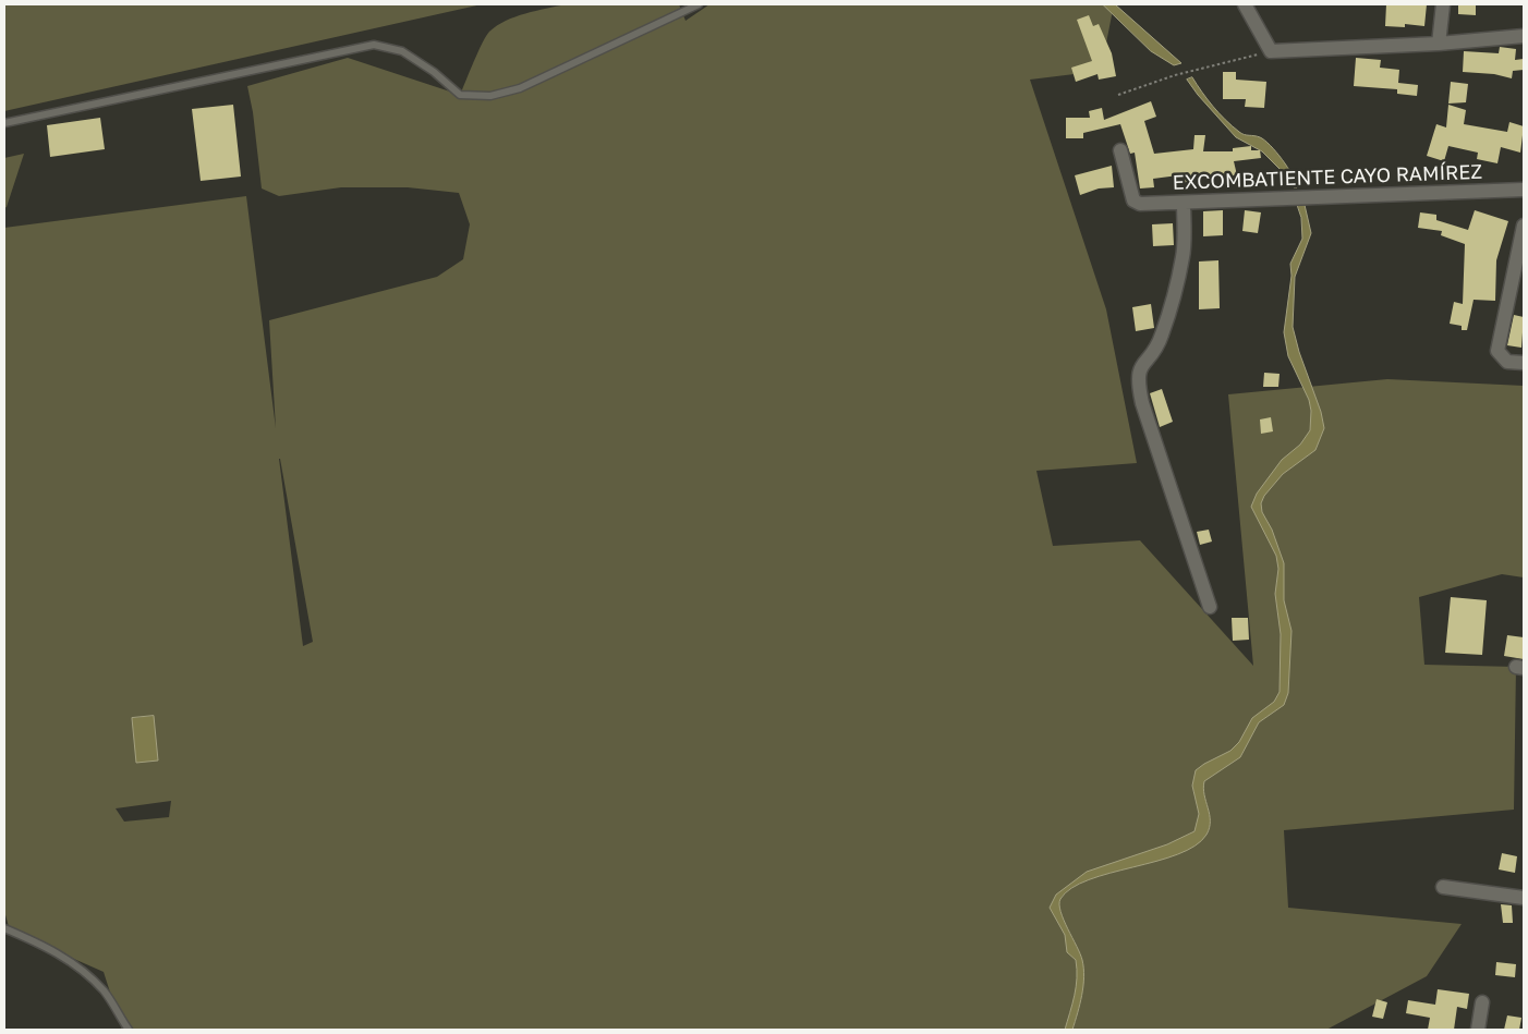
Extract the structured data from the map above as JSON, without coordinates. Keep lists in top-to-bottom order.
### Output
{
  "streets": {
    "street": ["EXCOMBATIENTE CAYO RAMÍREZ"]
  }
}
